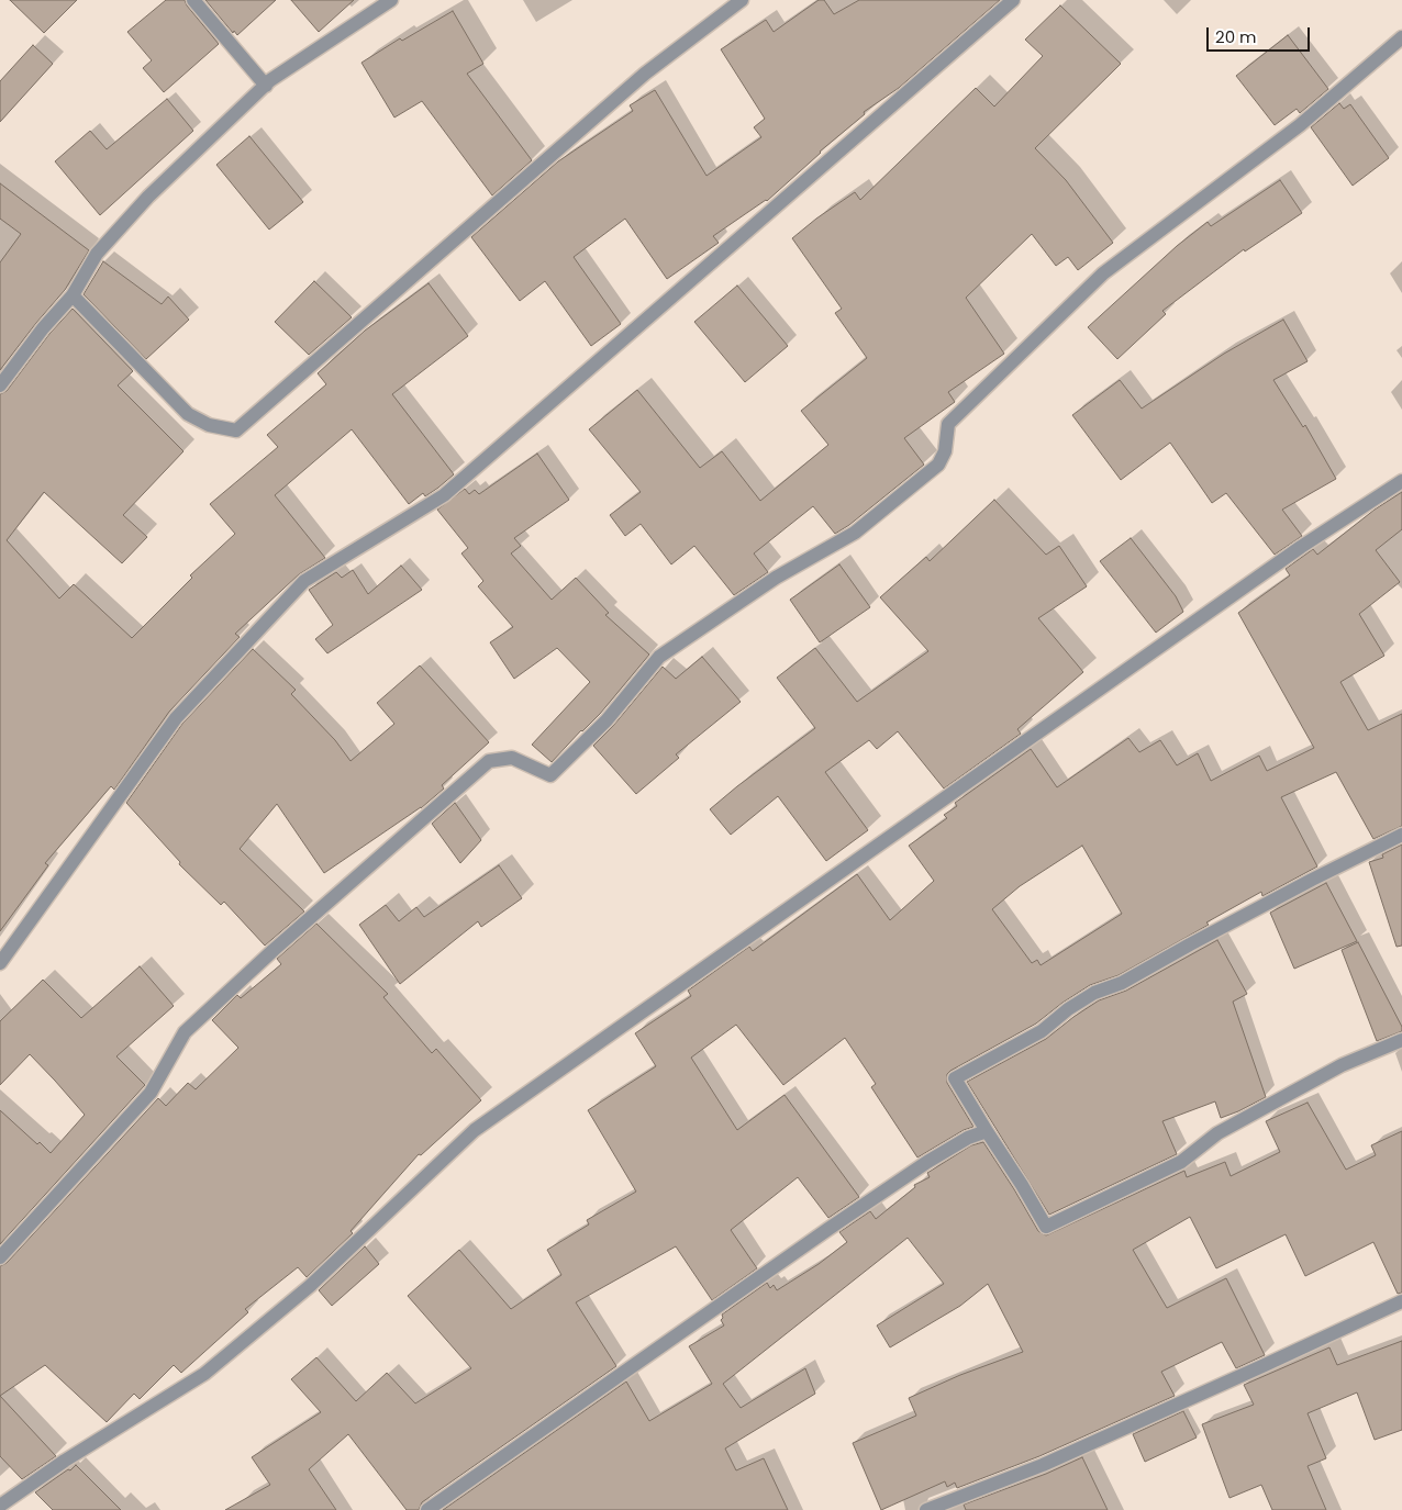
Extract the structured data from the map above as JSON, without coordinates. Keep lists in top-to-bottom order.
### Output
{
  "scale_bar": "20 m"
}
